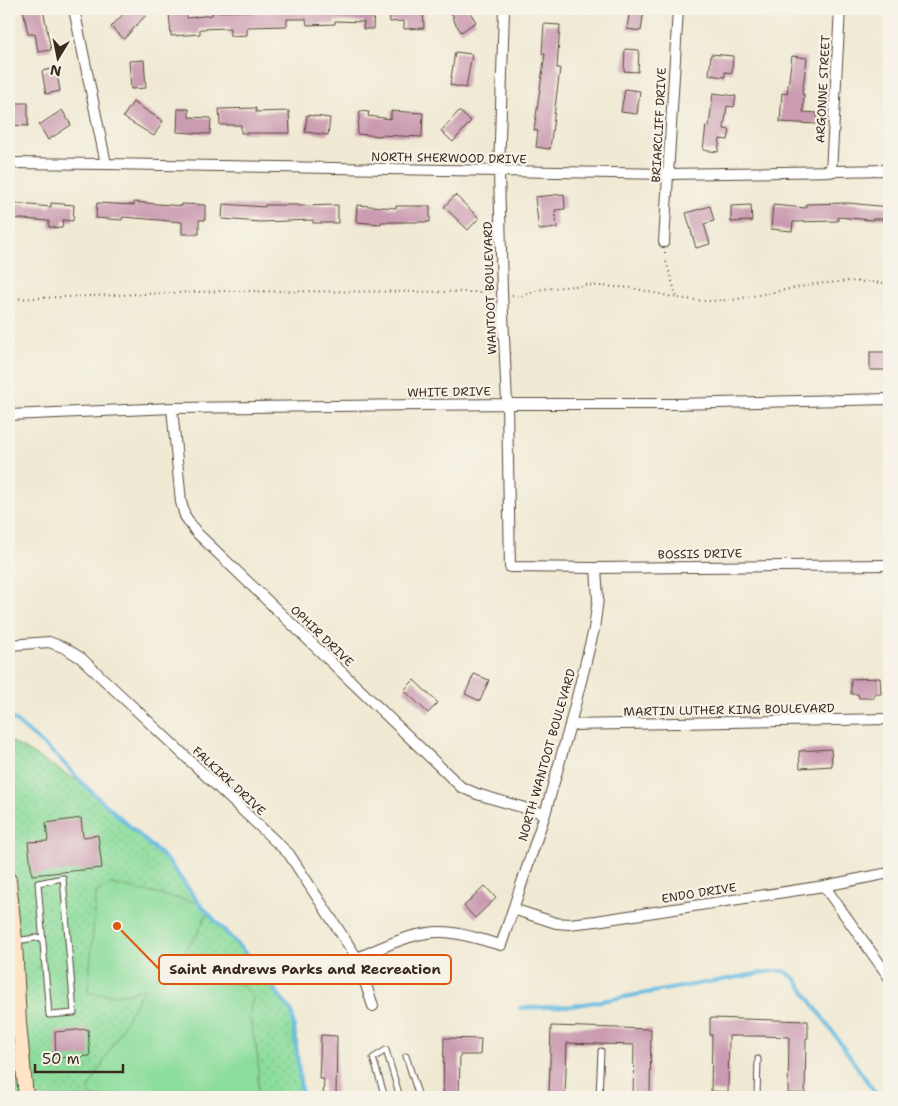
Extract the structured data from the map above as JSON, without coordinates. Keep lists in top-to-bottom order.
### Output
{
  "streets": {
    "street": [
      "ARGONNE STREET",
      "BRIARCLIFF DRIVE",
      "NORTH SHERWOOD DRIVE",
      "WANTOOT BOULEVARD",
      "WHITE DRIVE",
      "BOSSIS DRIVE",
      "OPHIR DRIVE",
      "MARTIN LUTHER KING BOULEVARD",
      "NORTH WANTOOT BOULEVARD",
      "FALKIRK DRIVE",
      "ENDO DRIVE"
    ]
  },
  "crossings": [
    ["ARGONNE STREET", "NORTH SHERWOOD DRIVE"],
    ["BRIARCLIFF DRIVE", "NORTH SHERWOOD DRIVE"],
    ["NORTH SHERWOOD DRIVE", "WANTOOT BOULEVARD"],
    ["WANTOOT BOULEVARD", "WHITE DRIVE"],
    ["WANTOOT BOULEVARD", "BOSSIS DRIVE"],
    ["WHITE DRIVE", "OPHIR DRIVE"],
    ["BOSSIS DRIVE", "NORTH WANTOOT BOULEVARD"],
    ["OPHIR DRIVE", "NORTH WANTOOT BOULEVARD"],
    ["MARTIN LUTHER KING BOULEVARD", "NORTH WANTOOT BOULEVARD"],
    ["NORTH WANTOOT BOULEVARD", "FALKIRK DRIVE"],
    ["NORTH WANTOOT BOULEVARD", "ENDO DRIVE"]
  ],
  "places": ["Saint Andrews Parks and Recreation"],
  "scale_bar": "50 m",
  "north": "bottom"
}
